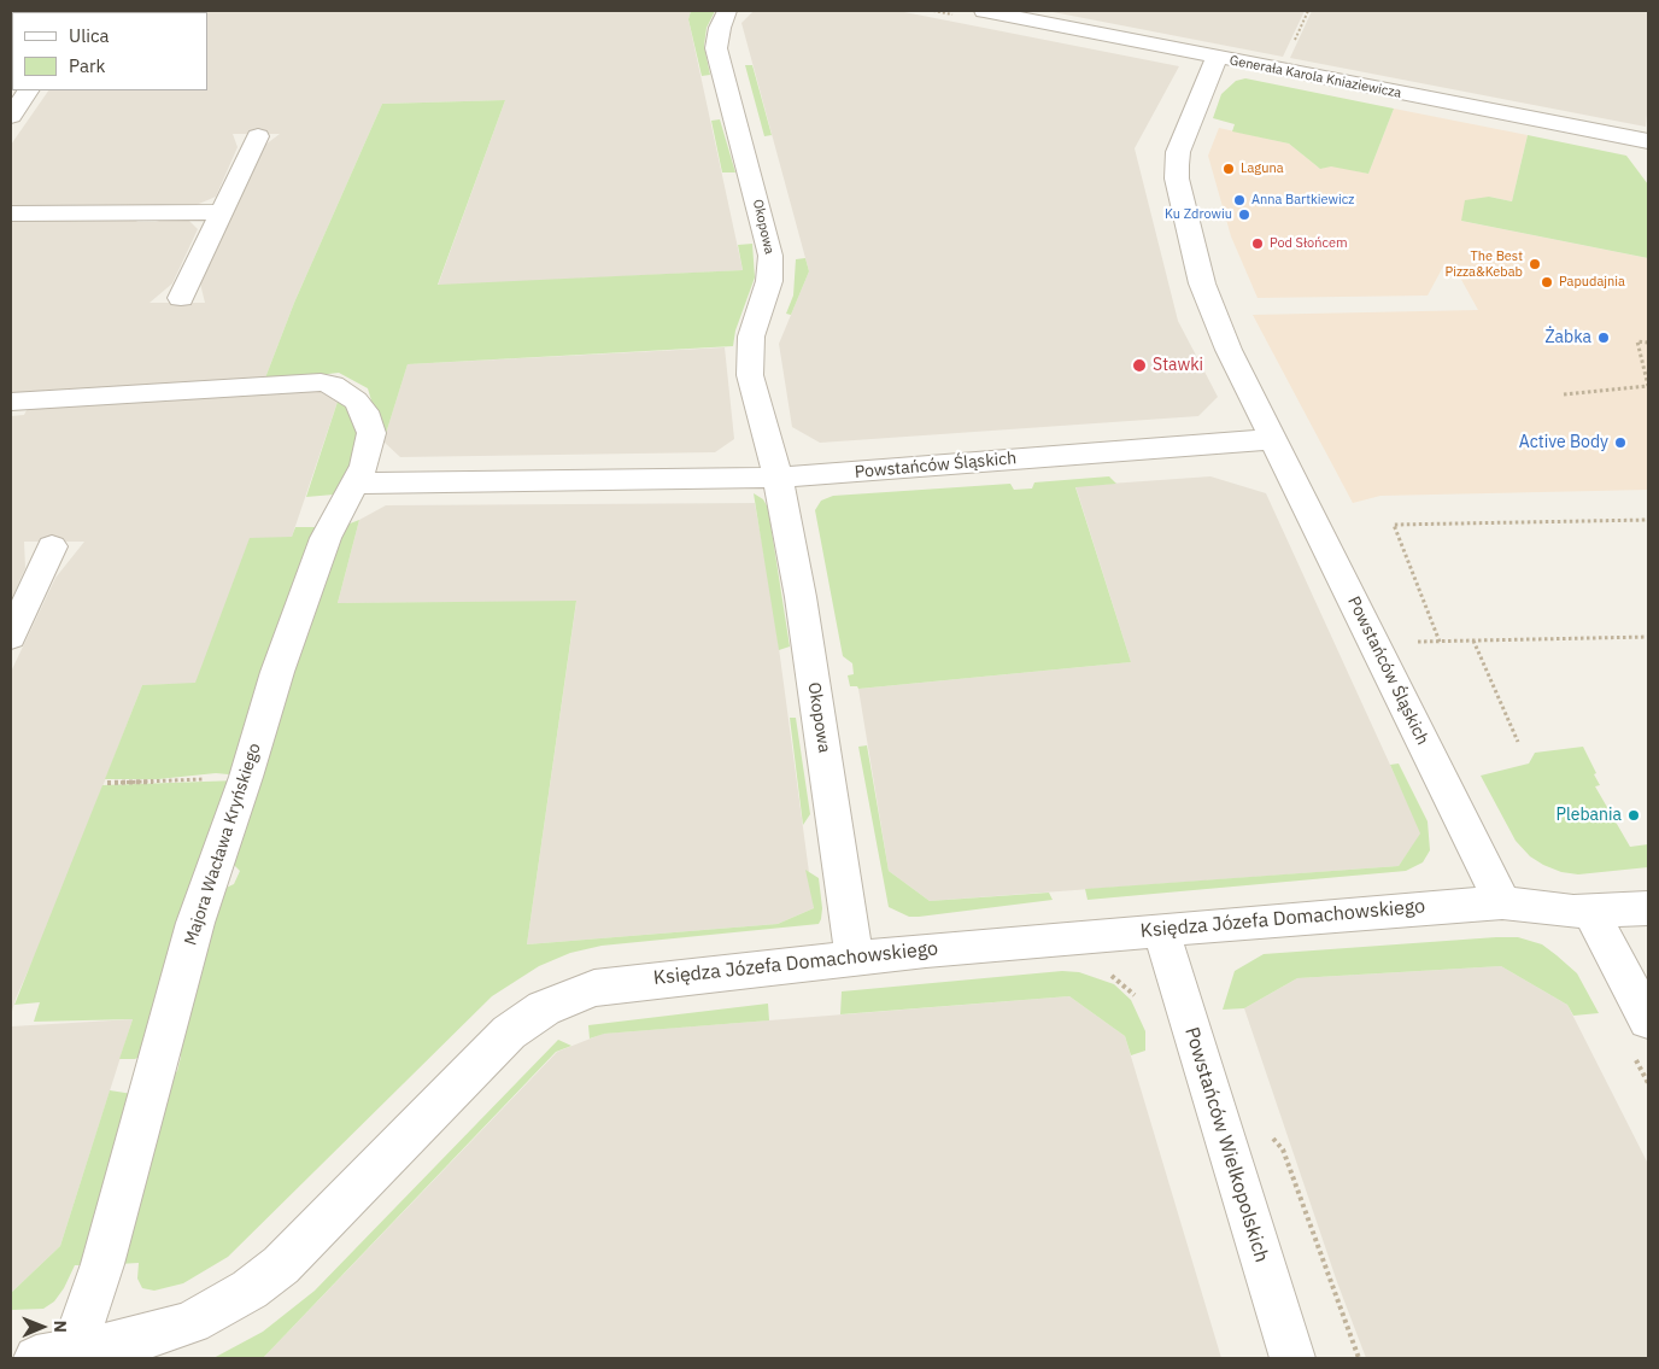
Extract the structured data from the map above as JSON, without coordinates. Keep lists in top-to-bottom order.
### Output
{
  "streets": {
    "street": [
      "Generała Karola Kniaziewicza",
      "Okopowa",
      "Powstańców Śląskich",
      "Majora Wacława Kryńskiego",
      "Księdza Józefa Domachowskiego",
      "Powstańców Wielkopolskich"
    ]
  },
  "crossings": [
    ["Generała Karola Kniaziewicza", "Powstańców Śląskich"],
    ["Okopowa", "Powstańców Śląskich"],
    ["Okopowa", "Księdza Józefa Domachowskiego"],
    ["Powstańców Śląskich", "Księdza Józefa Domachowskiego"],
    ["Majora Wacława Kryńskiego", "Księdza Józefa Domachowskiego"],
    ["Księdza Józefa Domachowskiego", "Powstańców Wielkopolskich"]
  ],
  "places": [
    "Laguna",
    "Anna Bartkiewicz",
    "Ku Zdrowiu",
    "Pod Słońcem",
    "The Best Pizza&Kebab",
    "Papudajnia",
    "Żabka",
    "Stawki",
    "Active Body",
    "Plebania"
  ],
  "legend": ["Ulica", "Park"],
  "north": "right"
}
